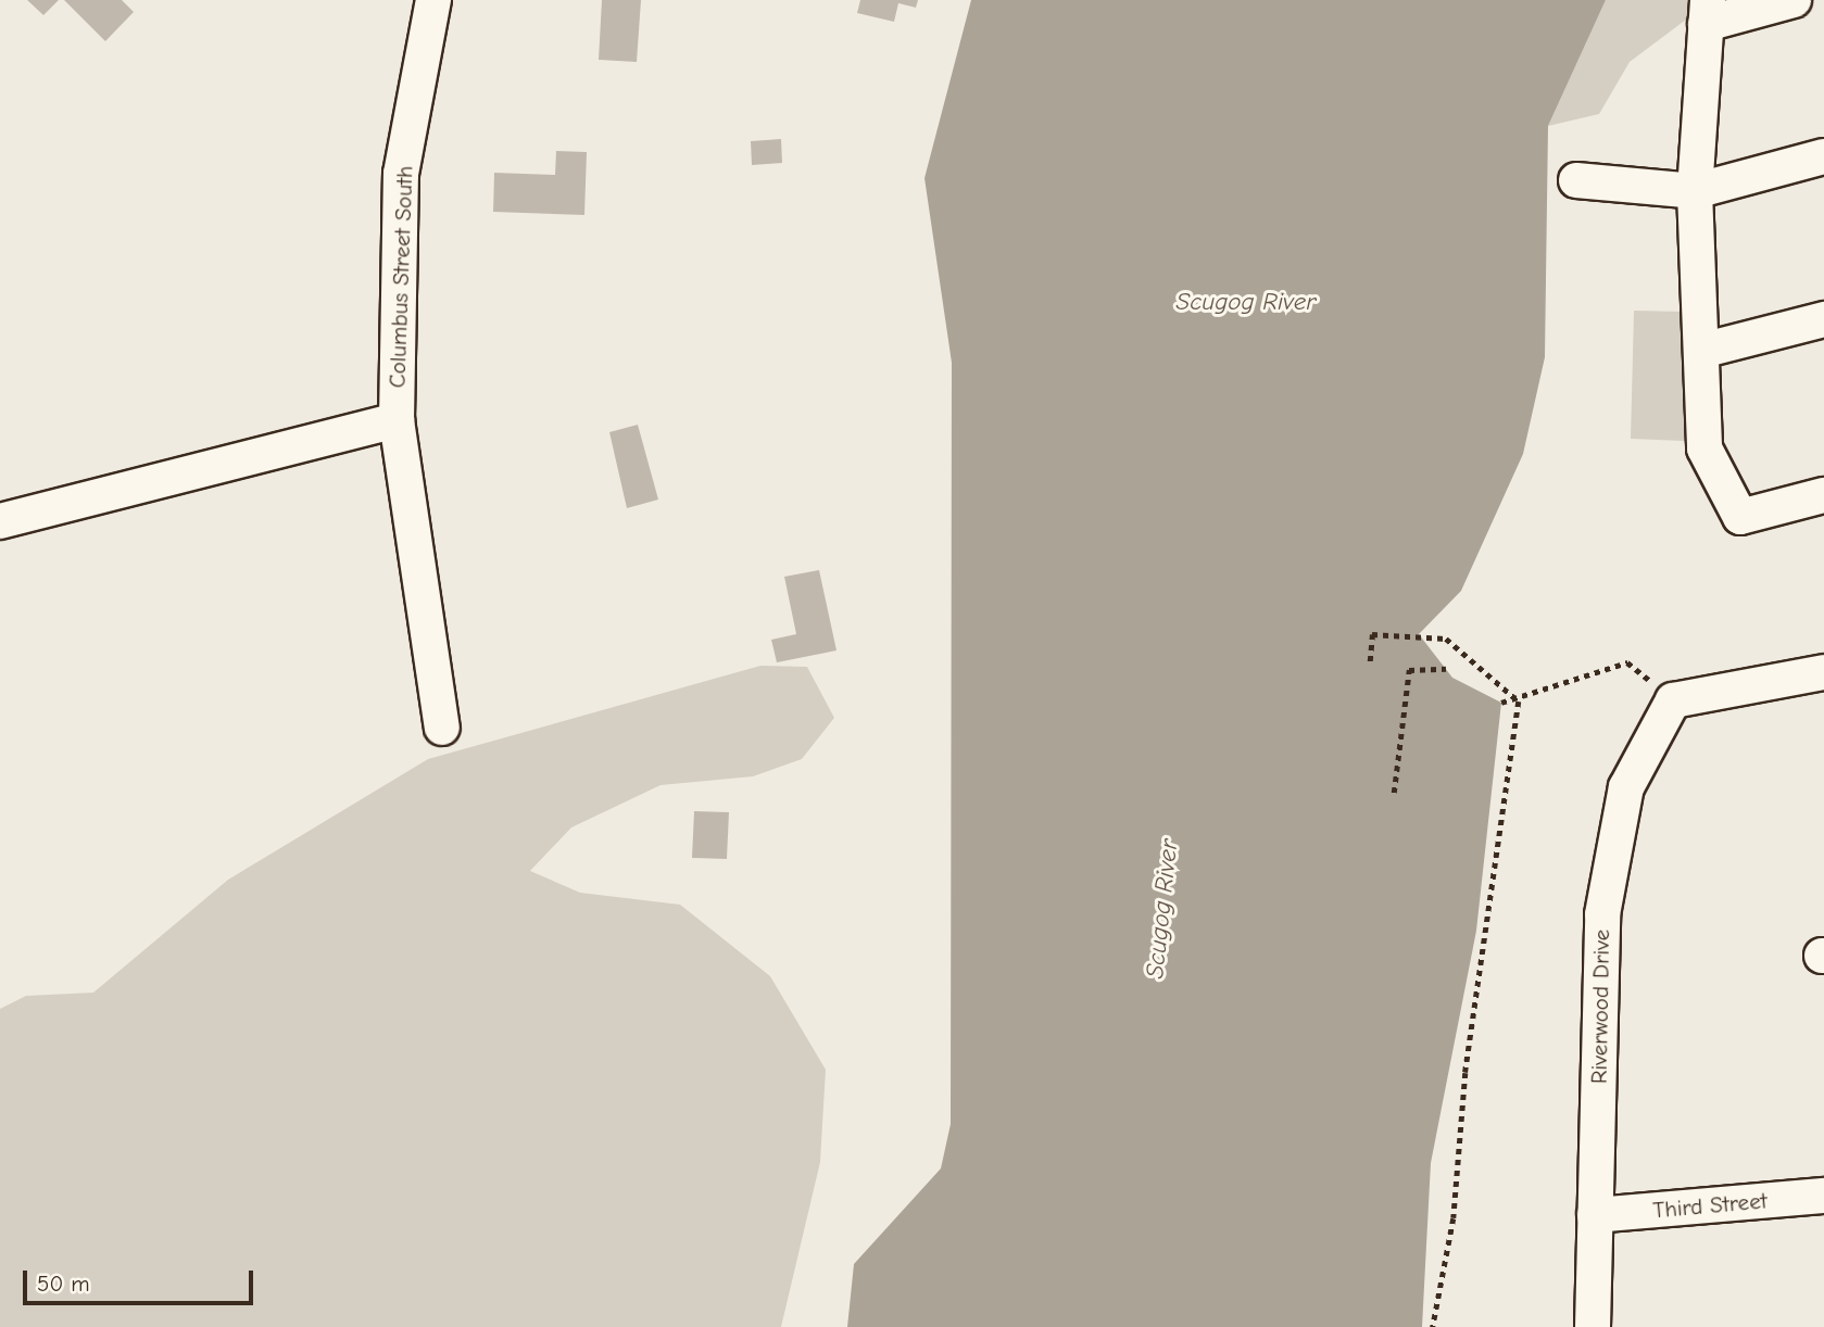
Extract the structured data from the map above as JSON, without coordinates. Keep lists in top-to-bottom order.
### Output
{
  "streets": {
    "street": ["Columbus Street South", "Riverwood Drive", "Third Street"]
  },
  "crossings": [
    ["Riverwood Drive", "Third Street"]
  ],
  "water": ["Scugog River"],
  "scale_bar": "50 m"
}
